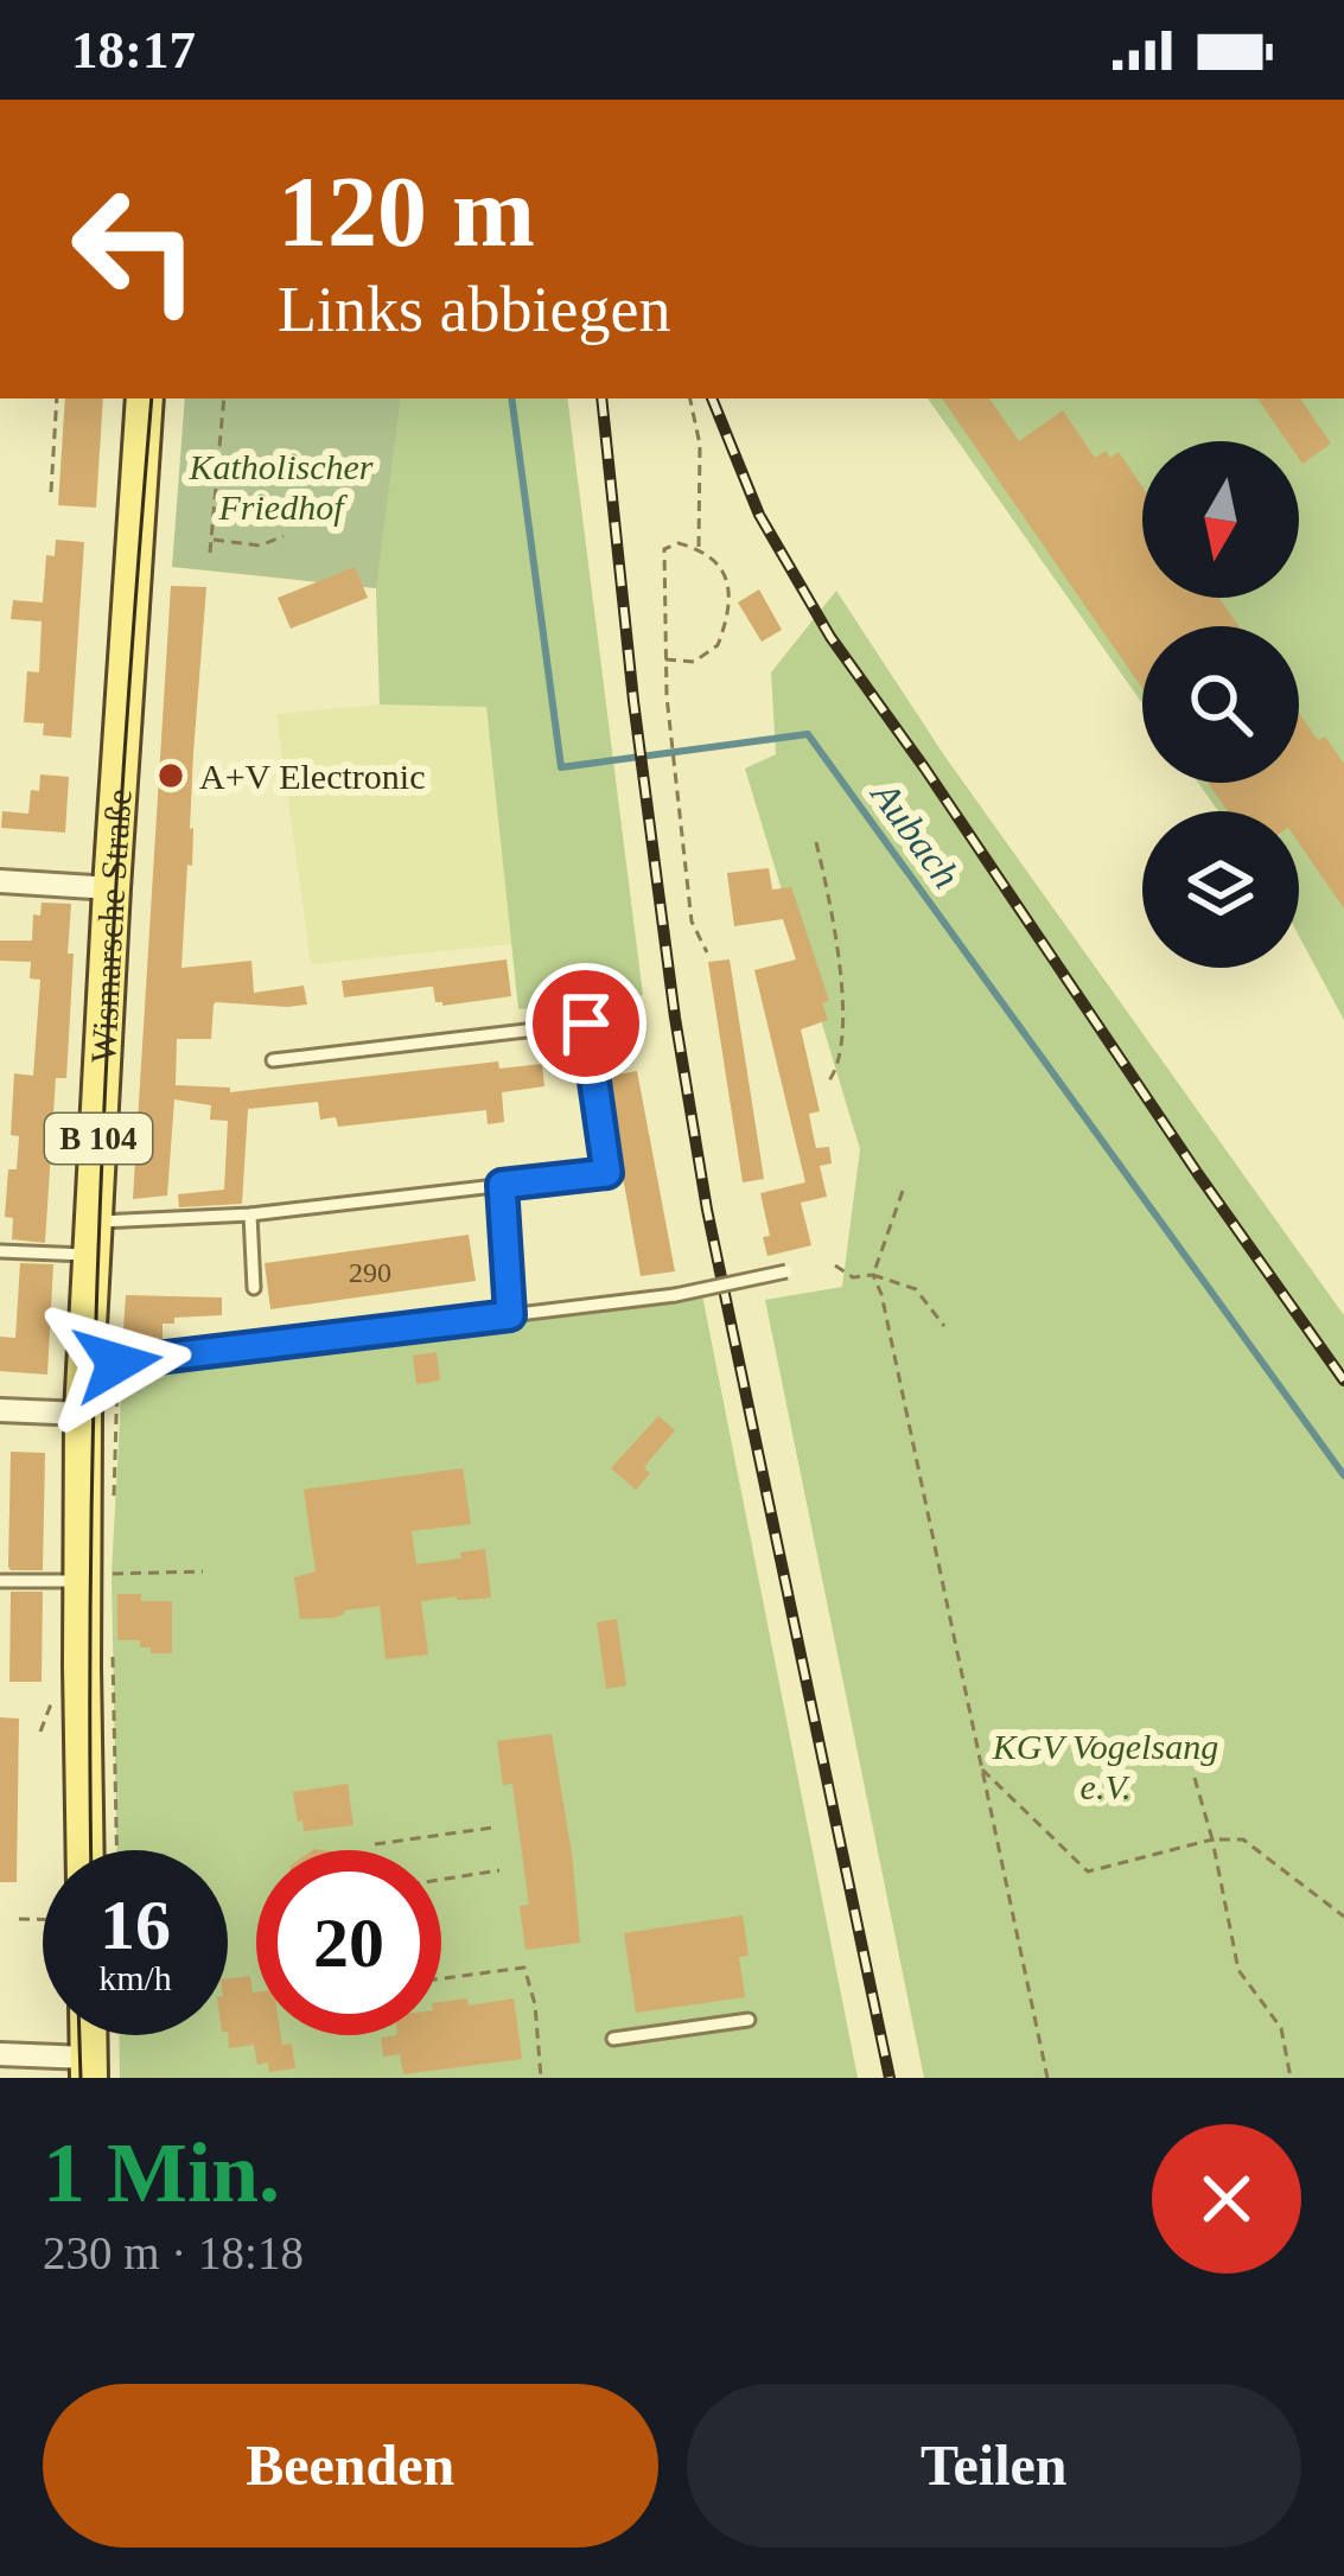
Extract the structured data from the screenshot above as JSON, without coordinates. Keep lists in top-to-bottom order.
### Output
{
  "streets": {
    "main road": ["Wismarsche Straße", "B 104"]
  },
  "water": ["Aubach"],
  "parks": ["Katholischer Friedhof", "KGV Vogelsang e.V."],
  "places": ["A+V Electronic"],
  "house_numbers": ["290"],
  "north": "bottom",
  "page": {
    "status": "18:17",
    "turn": ["120 m", "Links abbiegen"],
    "speed": "16 km/h",
    "limit": "20",
    "heading": ["1 Min.", "230 m · 18:18"],
    "buttons": ["Beenden", "Teilen"]
  }
}
